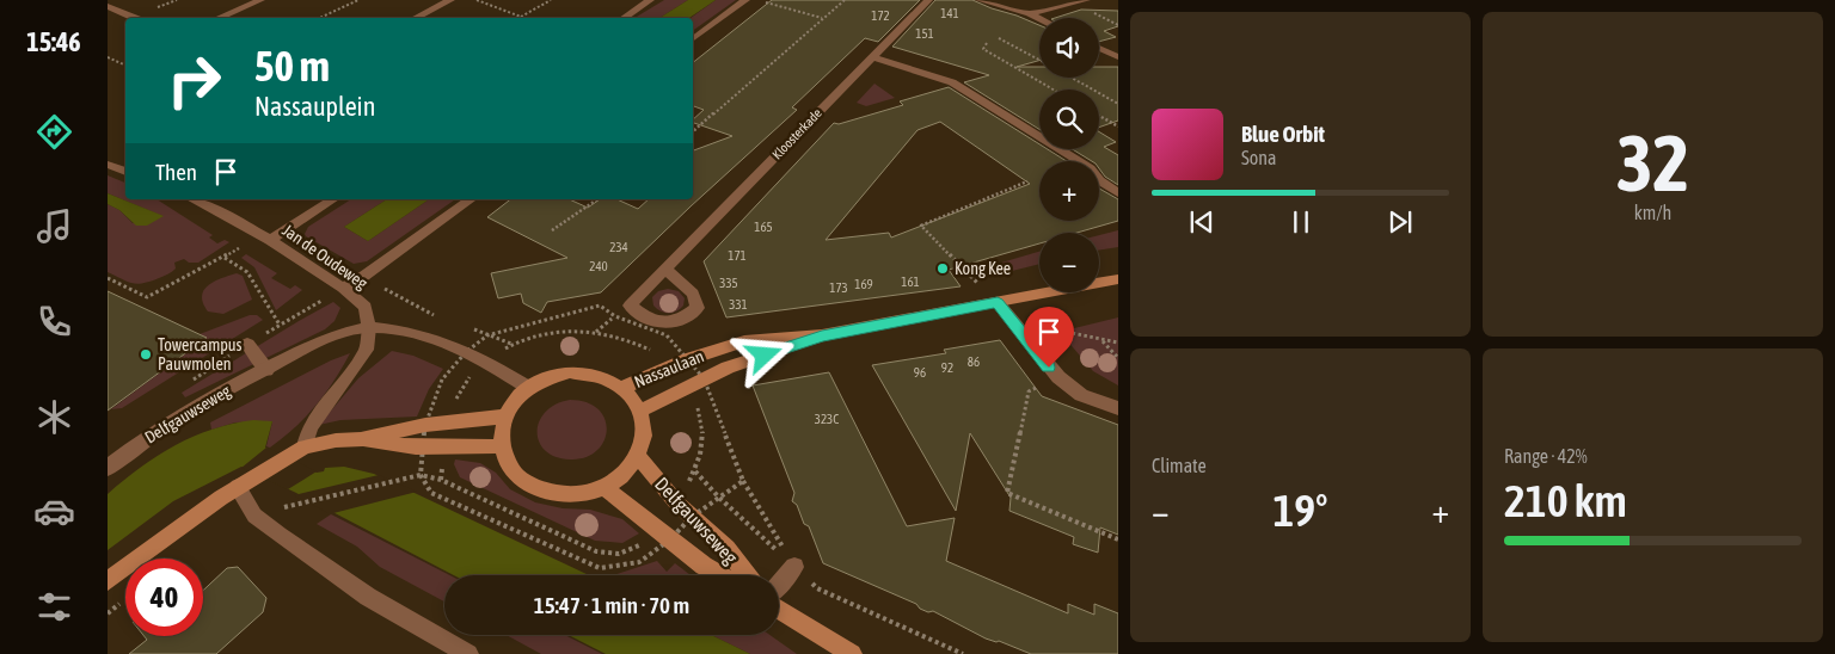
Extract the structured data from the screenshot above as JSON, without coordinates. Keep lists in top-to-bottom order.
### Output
{
  "streets": {
    "street": [
      "Kloosterkade",
      "Jan de Oudeweg",
      "Nassaulaan",
      "Delfgauwseweg"
    ]
  },
  "crossings": [
    ["Jan de Oudeweg", "Delfgauwseweg"],
    ["Nassaulaan", "Delfgauwseweg"]
  ],
  "places": ["Kong Kee", "Towercampus Pauwmolen"],
  "house_numbers": [
    "141",
    "172",
    "151",
    "165",
    "234",
    "171",
    "240",
    "161",
    "335",
    "169",
    "173",
    "331",
    "86",
    "92",
    "96",
    "323C"
  ],
  "page": {
    "tabs": "15:46",
    "tile": [
      ["32", "km/h"],
      "Climate",
      ["Range · 42%", "210 km"]
    ],
    "map_buttons": ["+", "−"],
    "turn": ["50 m", "Nassauplein"],
    "song": ["Blue Orbit", "Sona"],
    "then": "Then",
    "heat": ["−", "19°", "+"],
    "limit": "40",
    "trip": "15:47 · 1 min · 70 m"
  }
}
